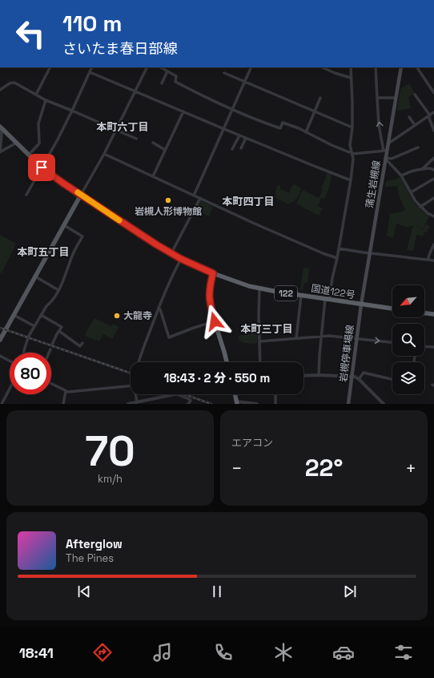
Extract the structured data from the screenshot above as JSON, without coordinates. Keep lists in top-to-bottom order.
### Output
{
  "streets": {
    "highway": ["国道122号", "122"],
    "main road": ["蒲生岩槻線", "岩槻停車場線"]
  },
  "crossings": [
    ["蒲生岩槻線", "国道122号"],
    ["蒲生岩槻線", "岩槻停車場線"],
    ["国道122号", "岩槻停車場線"]
  ],
  "districts": [
    "本町六丁目",
    "本町四丁目",
    "本町五丁目",
    "本町三丁目"
  ],
  "places": ["岩槻人形博物館", "大龍寺"],
  "north": "bottom left",
  "page": {
    "turn": ["110 m", "さいたま春日部線"],
    "limit": "80",
    "trip": "18:43 · 2 分 · 550 m",
    "tile": [
      ["70", "km/h"],
      "エアコン"
    ],
    "heat": ["−", "22°", "+"],
    "song": ["Afterglow", "The Pines"],
    "tabs": "18:41"
  }
}
